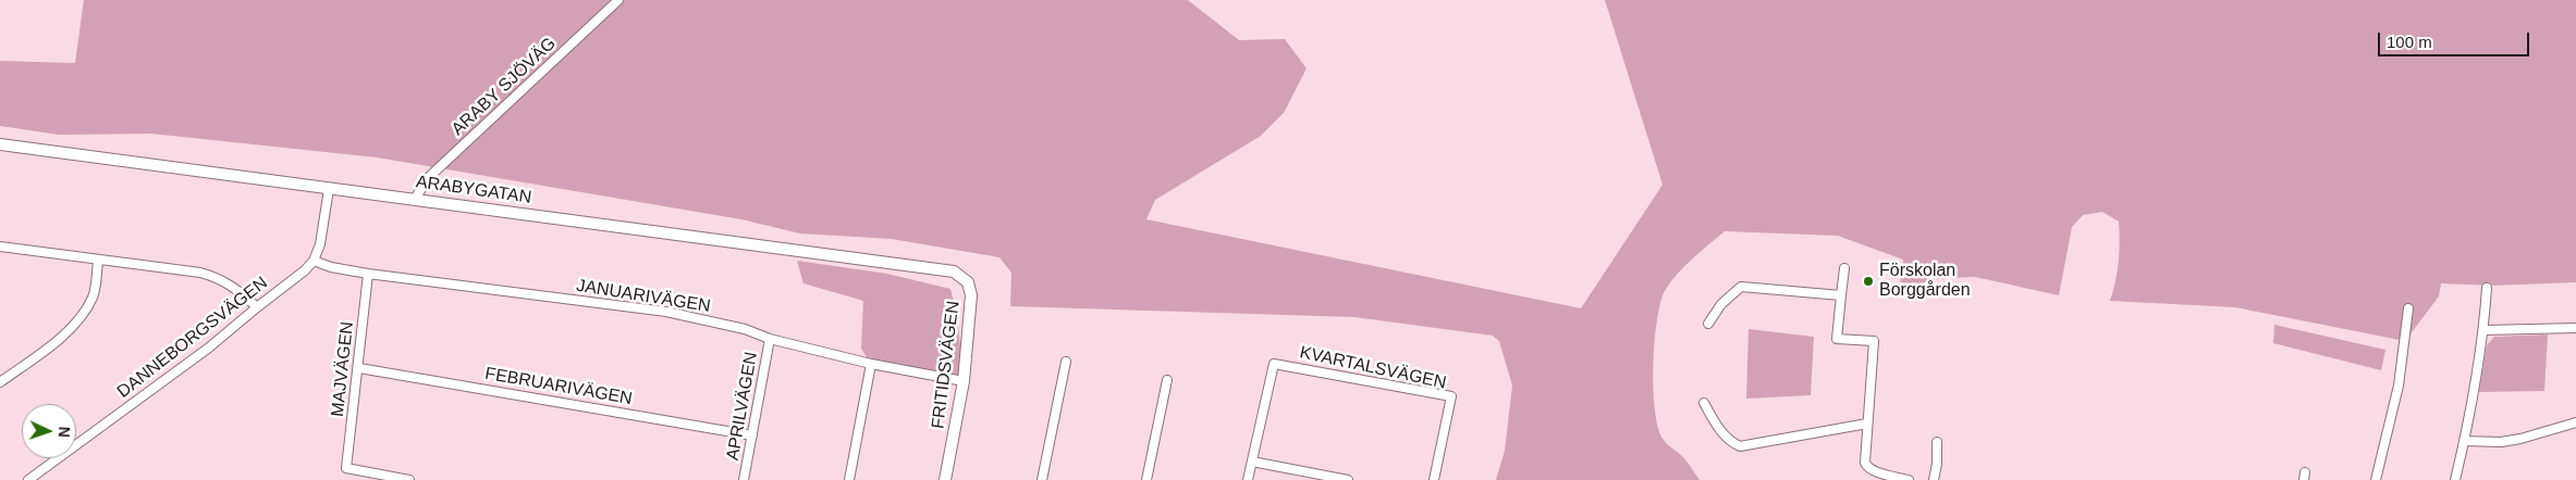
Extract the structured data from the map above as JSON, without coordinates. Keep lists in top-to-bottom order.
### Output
{
  "streets": {
    "street": [
      "ARABY SJÖVÄG",
      "ARABYGATAN",
      "JANUARIVÄGEN",
      "DANNEBORGSVÄGEN",
      "FRITIDSVÄGEN",
      "KVARTALSVÄGEN",
      "MAJVÄGEN",
      "FEBRUARIVÄGEN",
      "APRILVÄGEN"
    ]
  },
  "crossings": [
    ["ARABY SJÖVÄG", "ARABYGATAN"],
    ["ARABYGATAN", "DANNEBORGSVÄGEN"],
    ["ARABYGATAN", "FRITIDSVÄGEN"],
    ["JANUARIVÄGEN", "DANNEBORGSVÄGEN"],
    ["JANUARIVÄGEN", "FRITIDSVÄGEN"],
    ["JANUARIVÄGEN", "MAJVÄGEN"],
    ["JANUARIVÄGEN", "APRILVÄGEN"],
    ["MAJVÄGEN", "FEBRUARIVÄGEN"],
    ["FEBRUARIVÄGEN", "APRILVÄGEN"]
  ],
  "places": ["Förskolan Borggården"],
  "scale_bar": "100 m",
  "north": "right"
}
